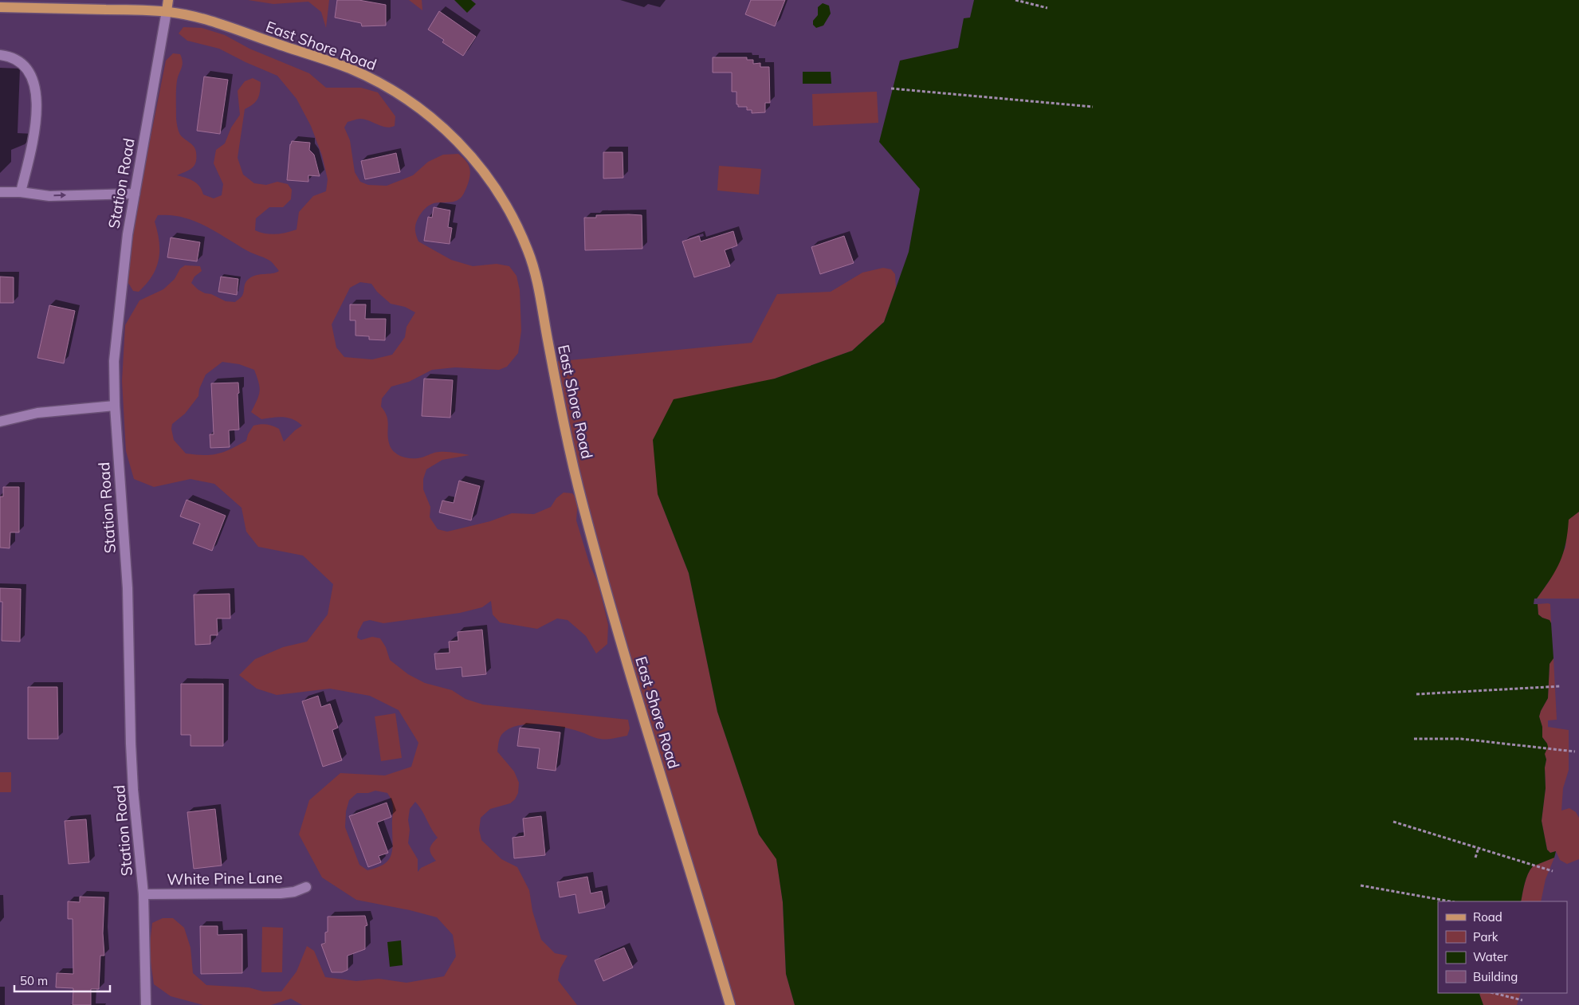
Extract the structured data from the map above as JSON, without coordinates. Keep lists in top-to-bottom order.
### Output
{
  "streets": {
    "main road": ["East Shore Road"],
    "street": ["Station Road", "White Pine Lane"]
  },
  "crossings": [
    ["East Shore Road", "Station Road"],
    ["Station Road", "White Pine Lane"]
  ],
  "legend": [
    "Road",
    "Park",
    "Water",
    "Building"
  ],
  "scale_bar": "50 m"
}
